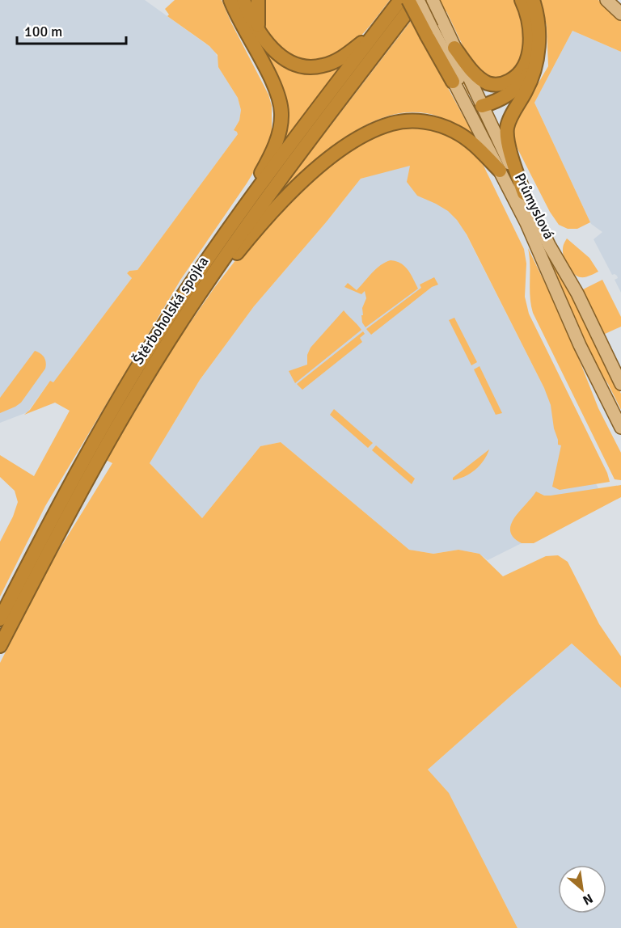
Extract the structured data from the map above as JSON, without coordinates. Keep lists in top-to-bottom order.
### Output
{
  "streets": {
    "highway": ["Štěrboholská spojka"],
    "main road": ["Průmyslová"]
  },
  "scale_bar": "100 m",
  "north": "bottom right"
}
